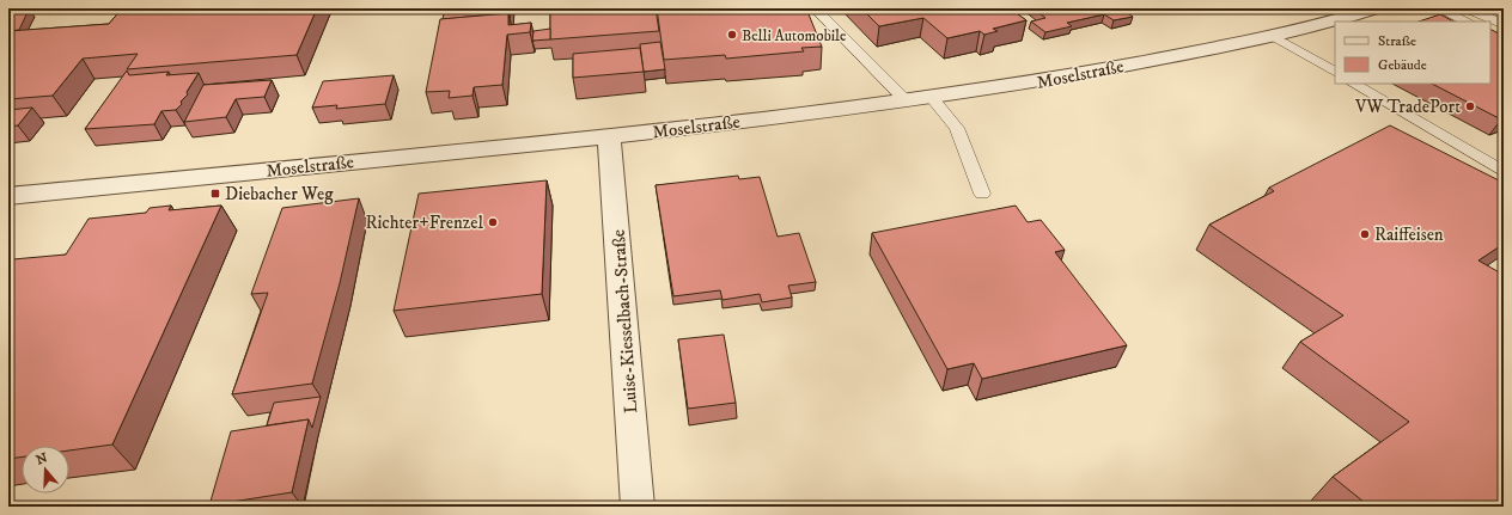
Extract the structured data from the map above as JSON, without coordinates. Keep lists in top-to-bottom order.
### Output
{
  "streets": {
    "street": ["Moselstraße", "Luise-Kiesselbach-Straße"]
  },
  "crossings": [
    ["Moselstraße", "Luise-Kiesselbach-Straße"]
  ],
  "places": {
    "other": [
      "Belli Automobile",
      "VW TradePort",
      "Richter+Frenzel",
      "Raiffeisen"
    ],
    "transit": ["Diebacher Weg"]
  },
  "legend": ["Straße", "Gebäude"],
  "north": "top"
}
